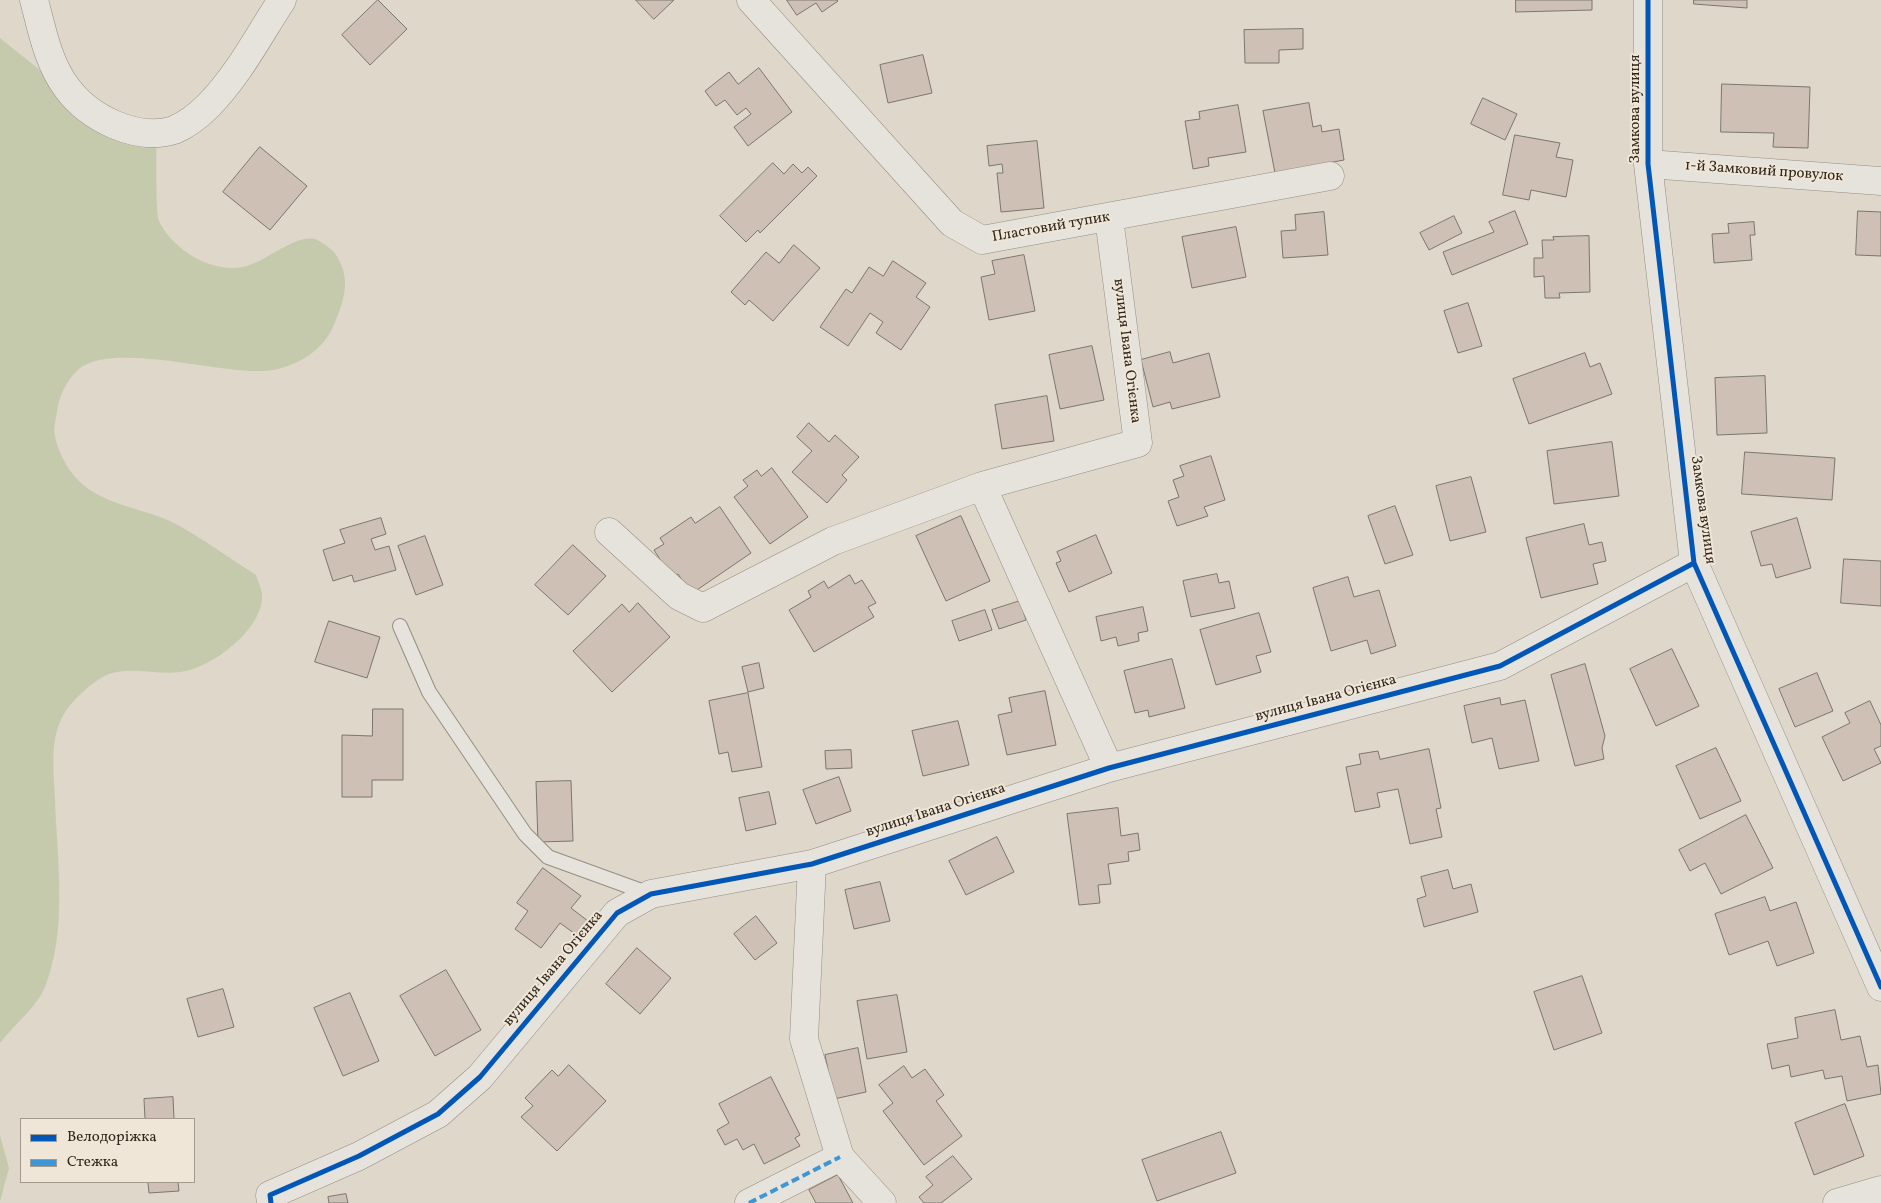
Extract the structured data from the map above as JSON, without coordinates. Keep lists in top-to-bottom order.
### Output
{
  "streets": {
    "street": [
      "Замкова вулиця",
      "1-й Замковий провулок",
      "Пластовий тупик",
      "вулиця Івана Огієнка"
    ]
  },
  "crossings": [
    ["Замкова вулиця", "1-й Замковий провулок"],
    ["Замкова вулиця", "вулиця Івана Огієнка"],
    ["Пластовий тупик", "вулиця Івана Огієнка"]
  ],
  "legend": ["Велодоріжка", "Стежка"]
}
